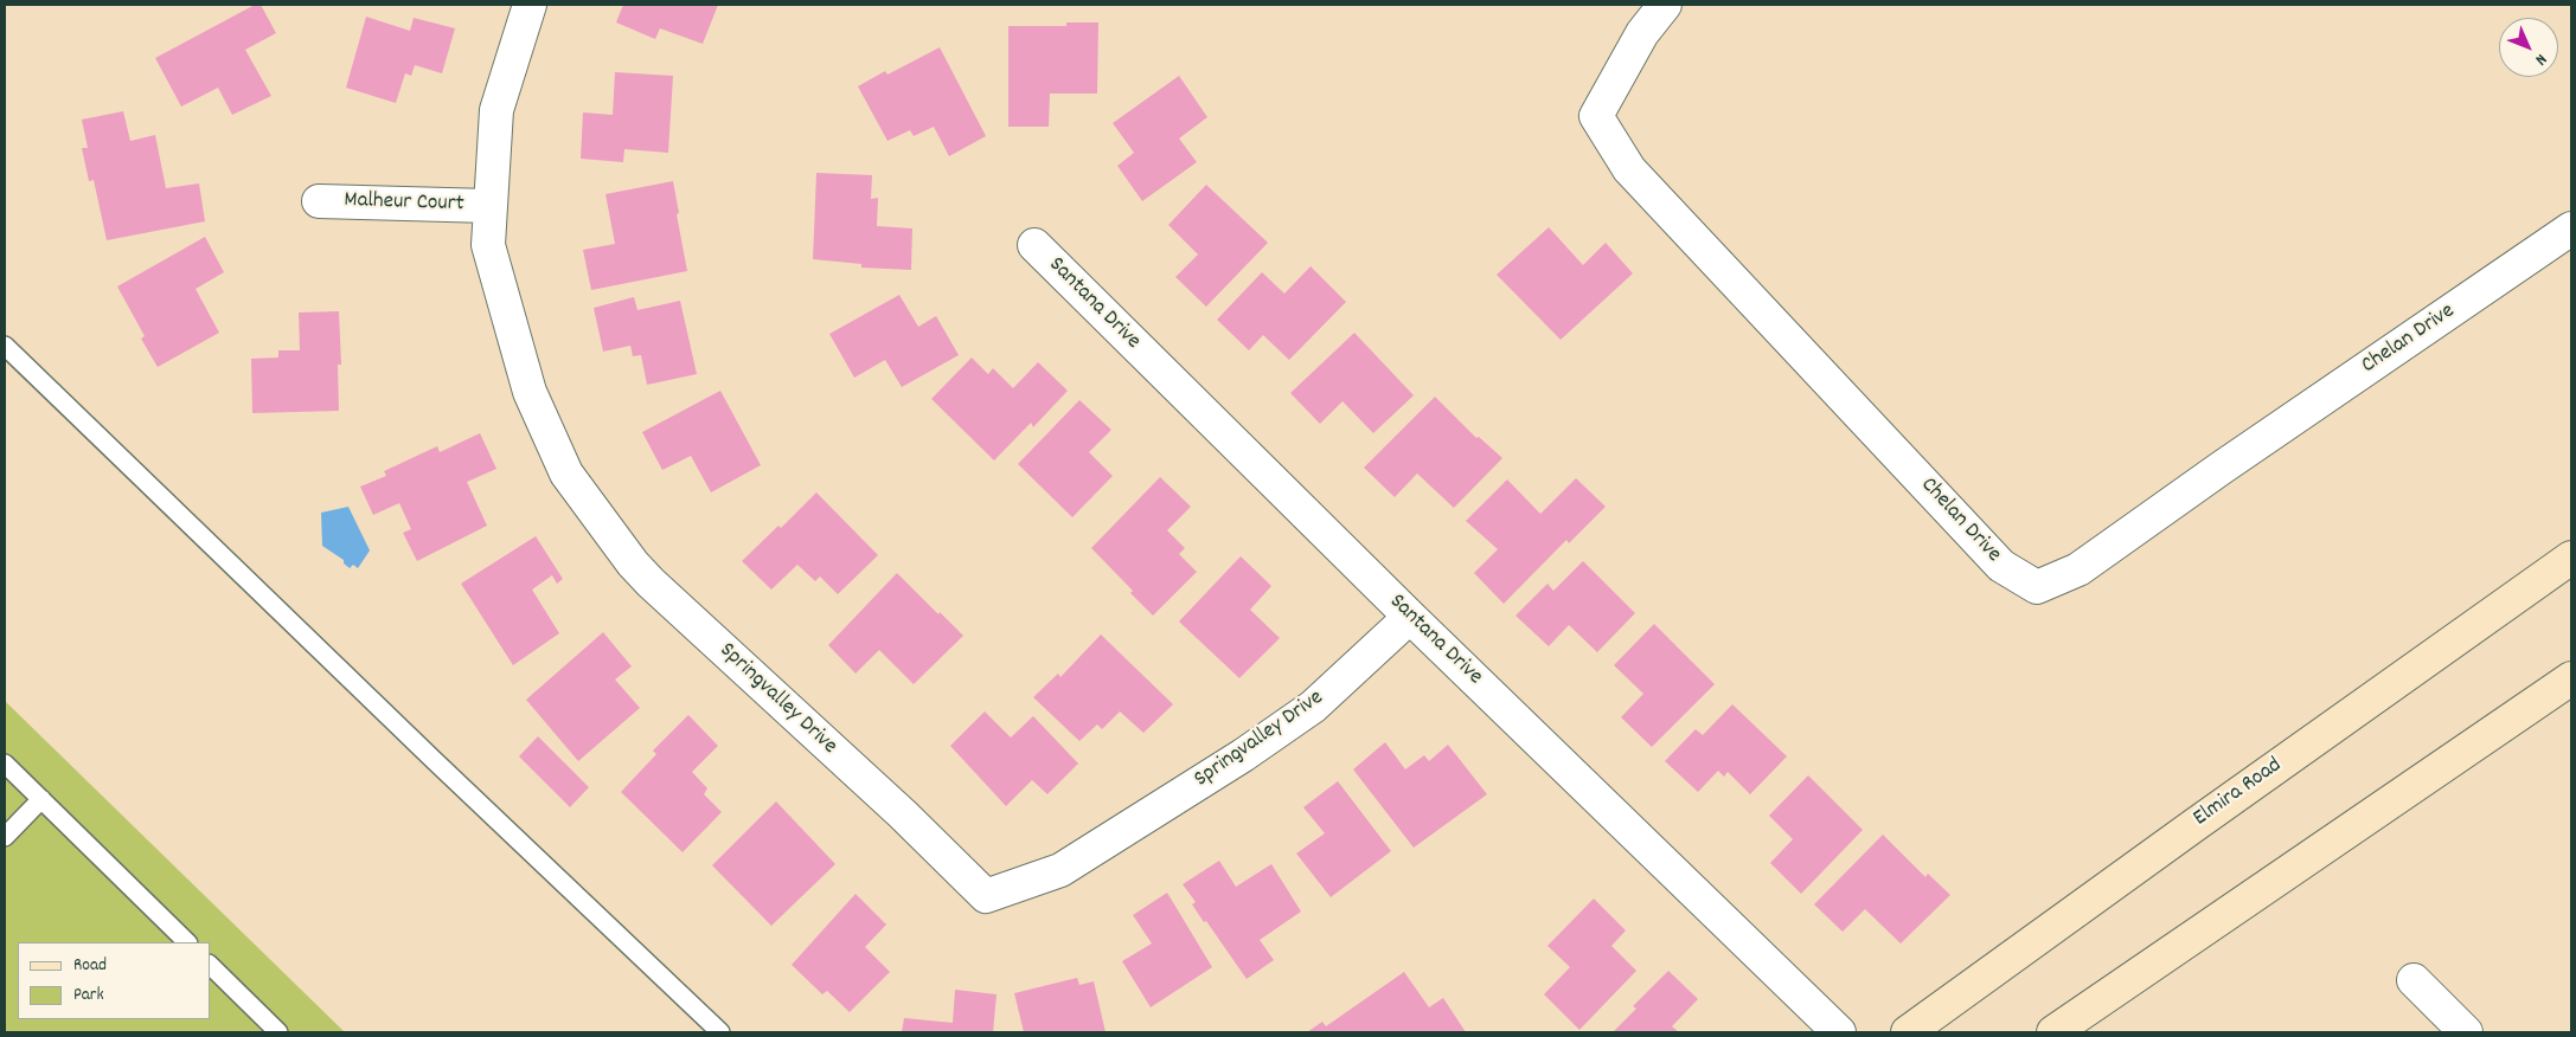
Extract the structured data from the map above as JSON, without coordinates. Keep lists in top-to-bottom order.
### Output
{
  "streets": {
    "main road": ["Elmira Road"],
    "street": [
      "Malheur Court",
      "Santana Drive",
      "Chelan Drive",
      "Springvalley Drive"
    ]
  },
  "crossings": [
    ["Malheur Court", "Springvalley Drive"],
    ["Santana Drive", "Springvalley Drive"]
  ],
  "legend": ["Road", "Park"],
  "north": "bottom right"
}
